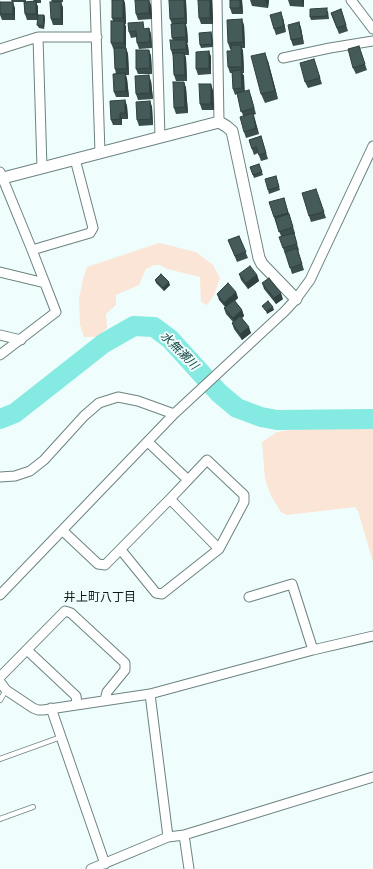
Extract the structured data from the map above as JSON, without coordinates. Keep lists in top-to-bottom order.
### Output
{
  "districts": ["井上町八丁目"],
  "water": ["水無瀬川"]
}
